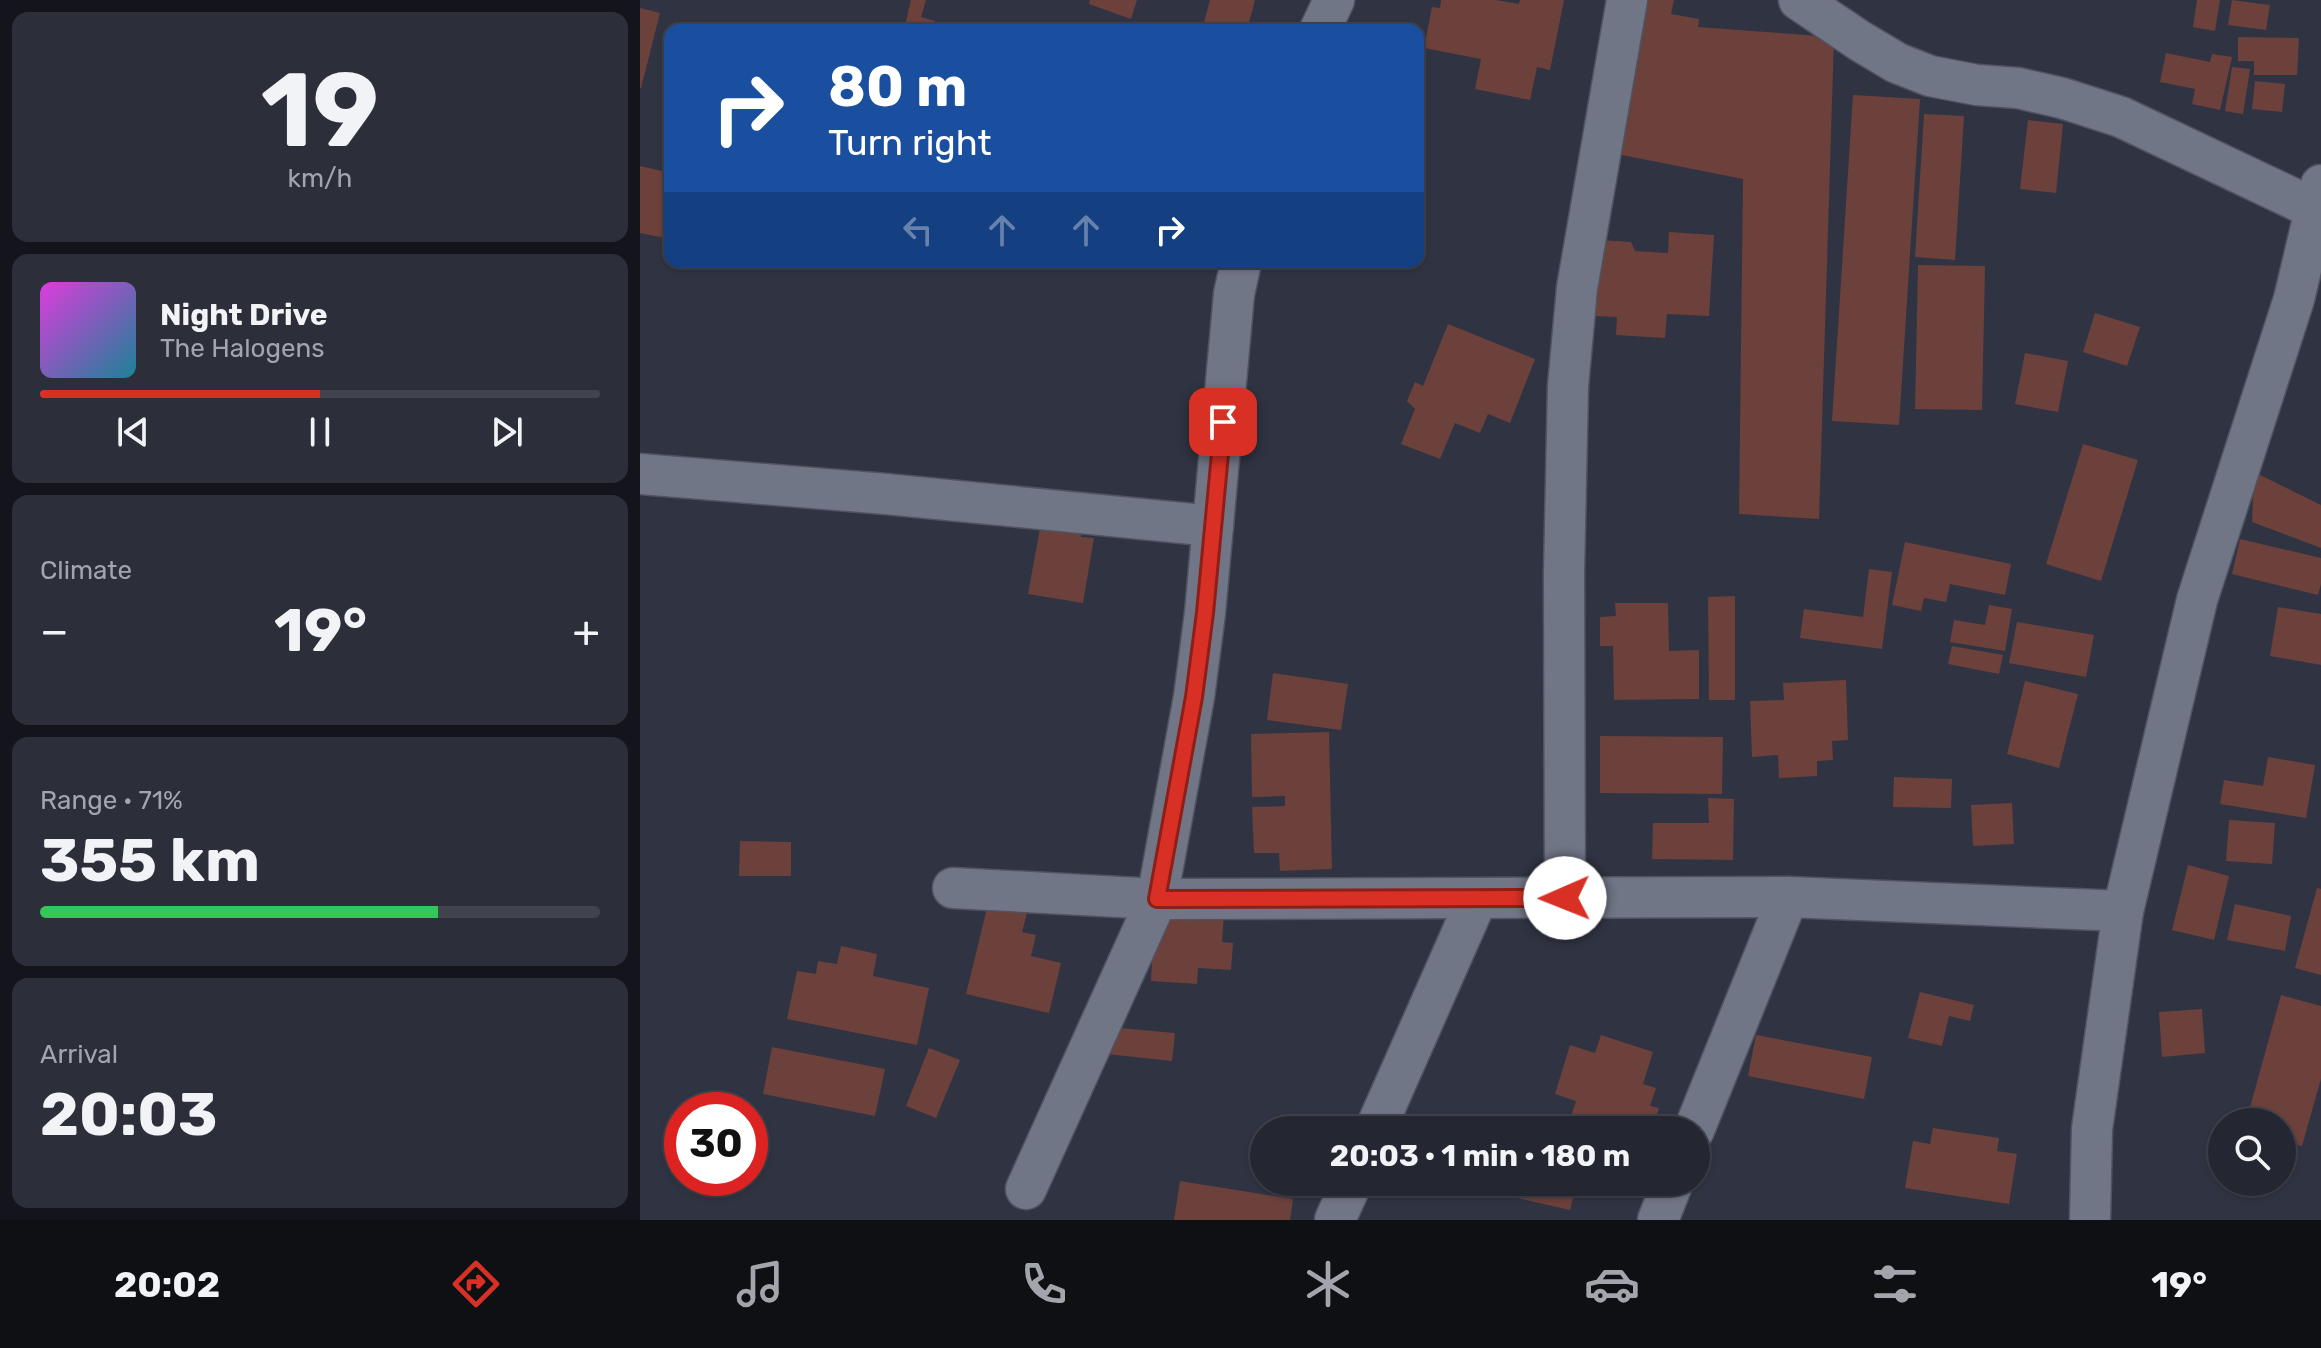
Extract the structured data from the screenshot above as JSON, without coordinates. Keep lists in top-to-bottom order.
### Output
{
  "page": {
    "tile": [
      ["19", "km/h"],
      "Climate",
      ["Range · 71%", "355 km"],
      ["Arrival", "20:03"]
    ],
    "turn": ["80 m", "Turn right"],
    "song": ["Night Drive", "The Halogens"],
    "heat": ["−", "19°", "+"],
    "limit": "30",
    "trip": "20:03 · 1 min · 180 m",
    "tabs": ["20:02", "19°"]
  }
}
